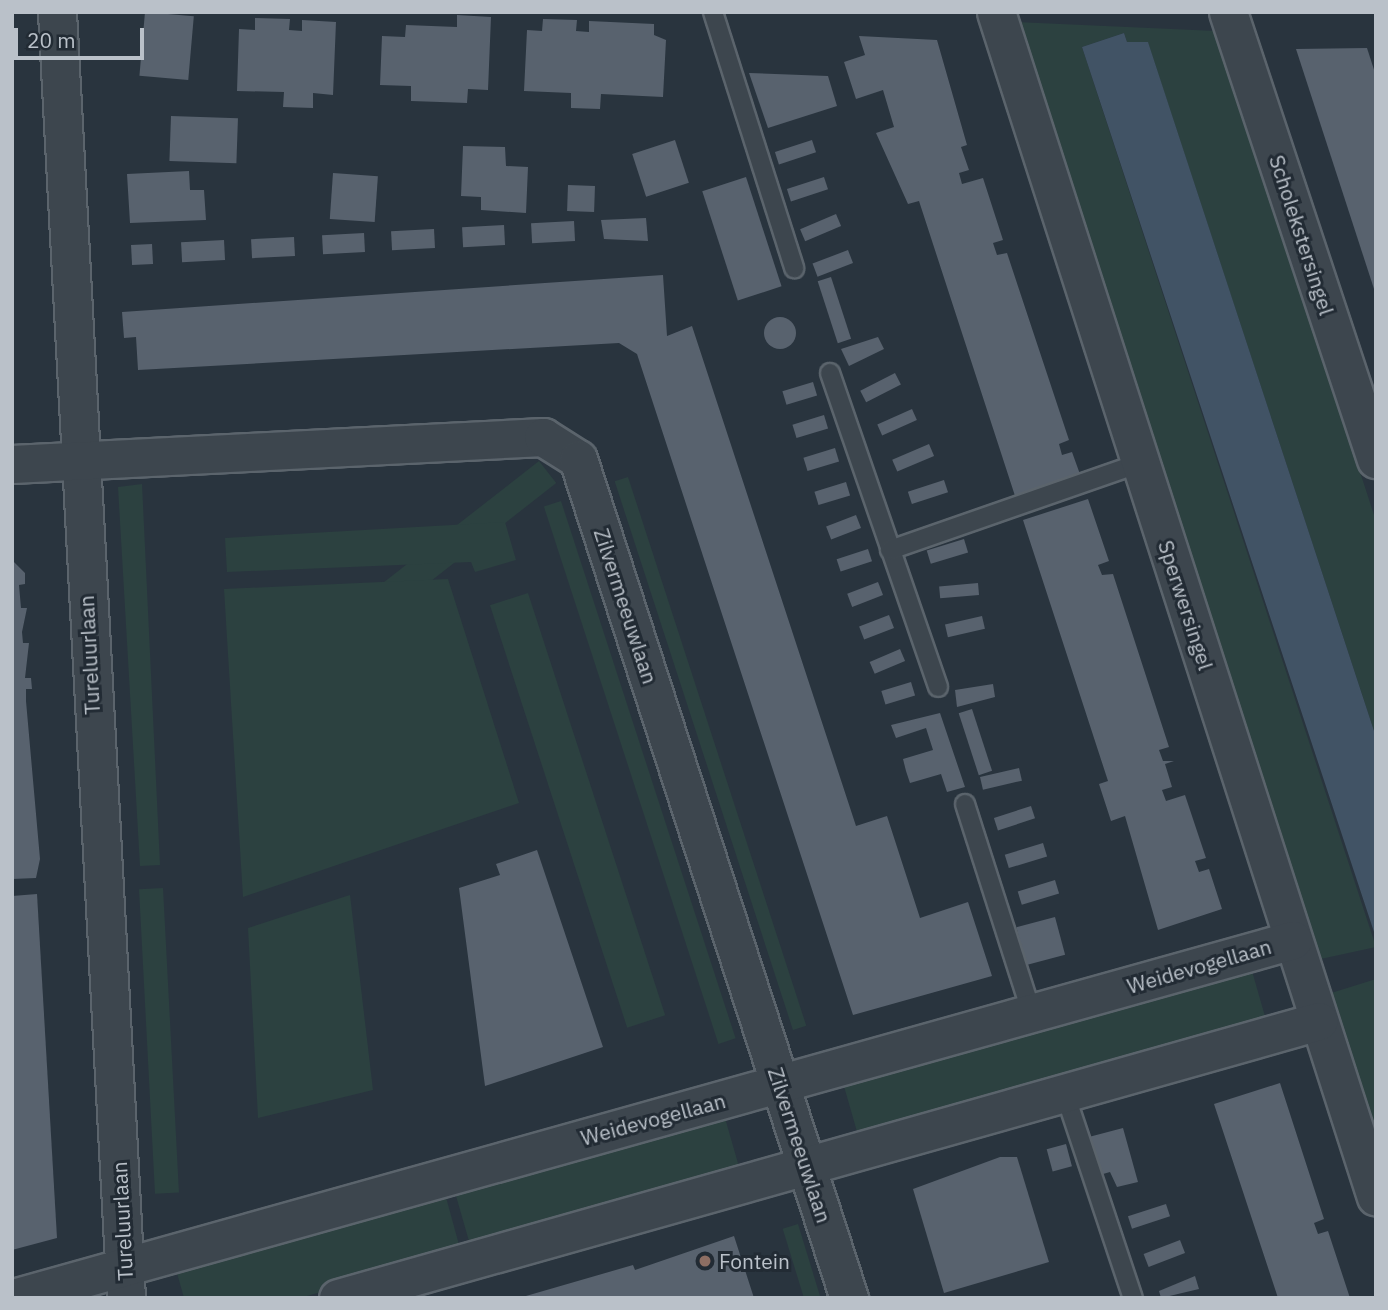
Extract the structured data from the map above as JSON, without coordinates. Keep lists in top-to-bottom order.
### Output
{
  "streets": {
    "street": [
      "Scholekstersingel",
      "Sperwersingel",
      "Zilvermeeuwlaan",
      "Tureluurlaan",
      "Weidevogellaan"
    ]
  },
  "crossings": [
    ["Sperwersingel", "Weidevogellaan"],
    ["Zilvermeeuwlaan", "Tureluurlaan"],
    ["Zilvermeeuwlaan", "Weidevogellaan"],
    ["Tureluurlaan", "Weidevogellaan"]
  ],
  "places": ["Fontein"],
  "scale_bar": "20 m"
}
